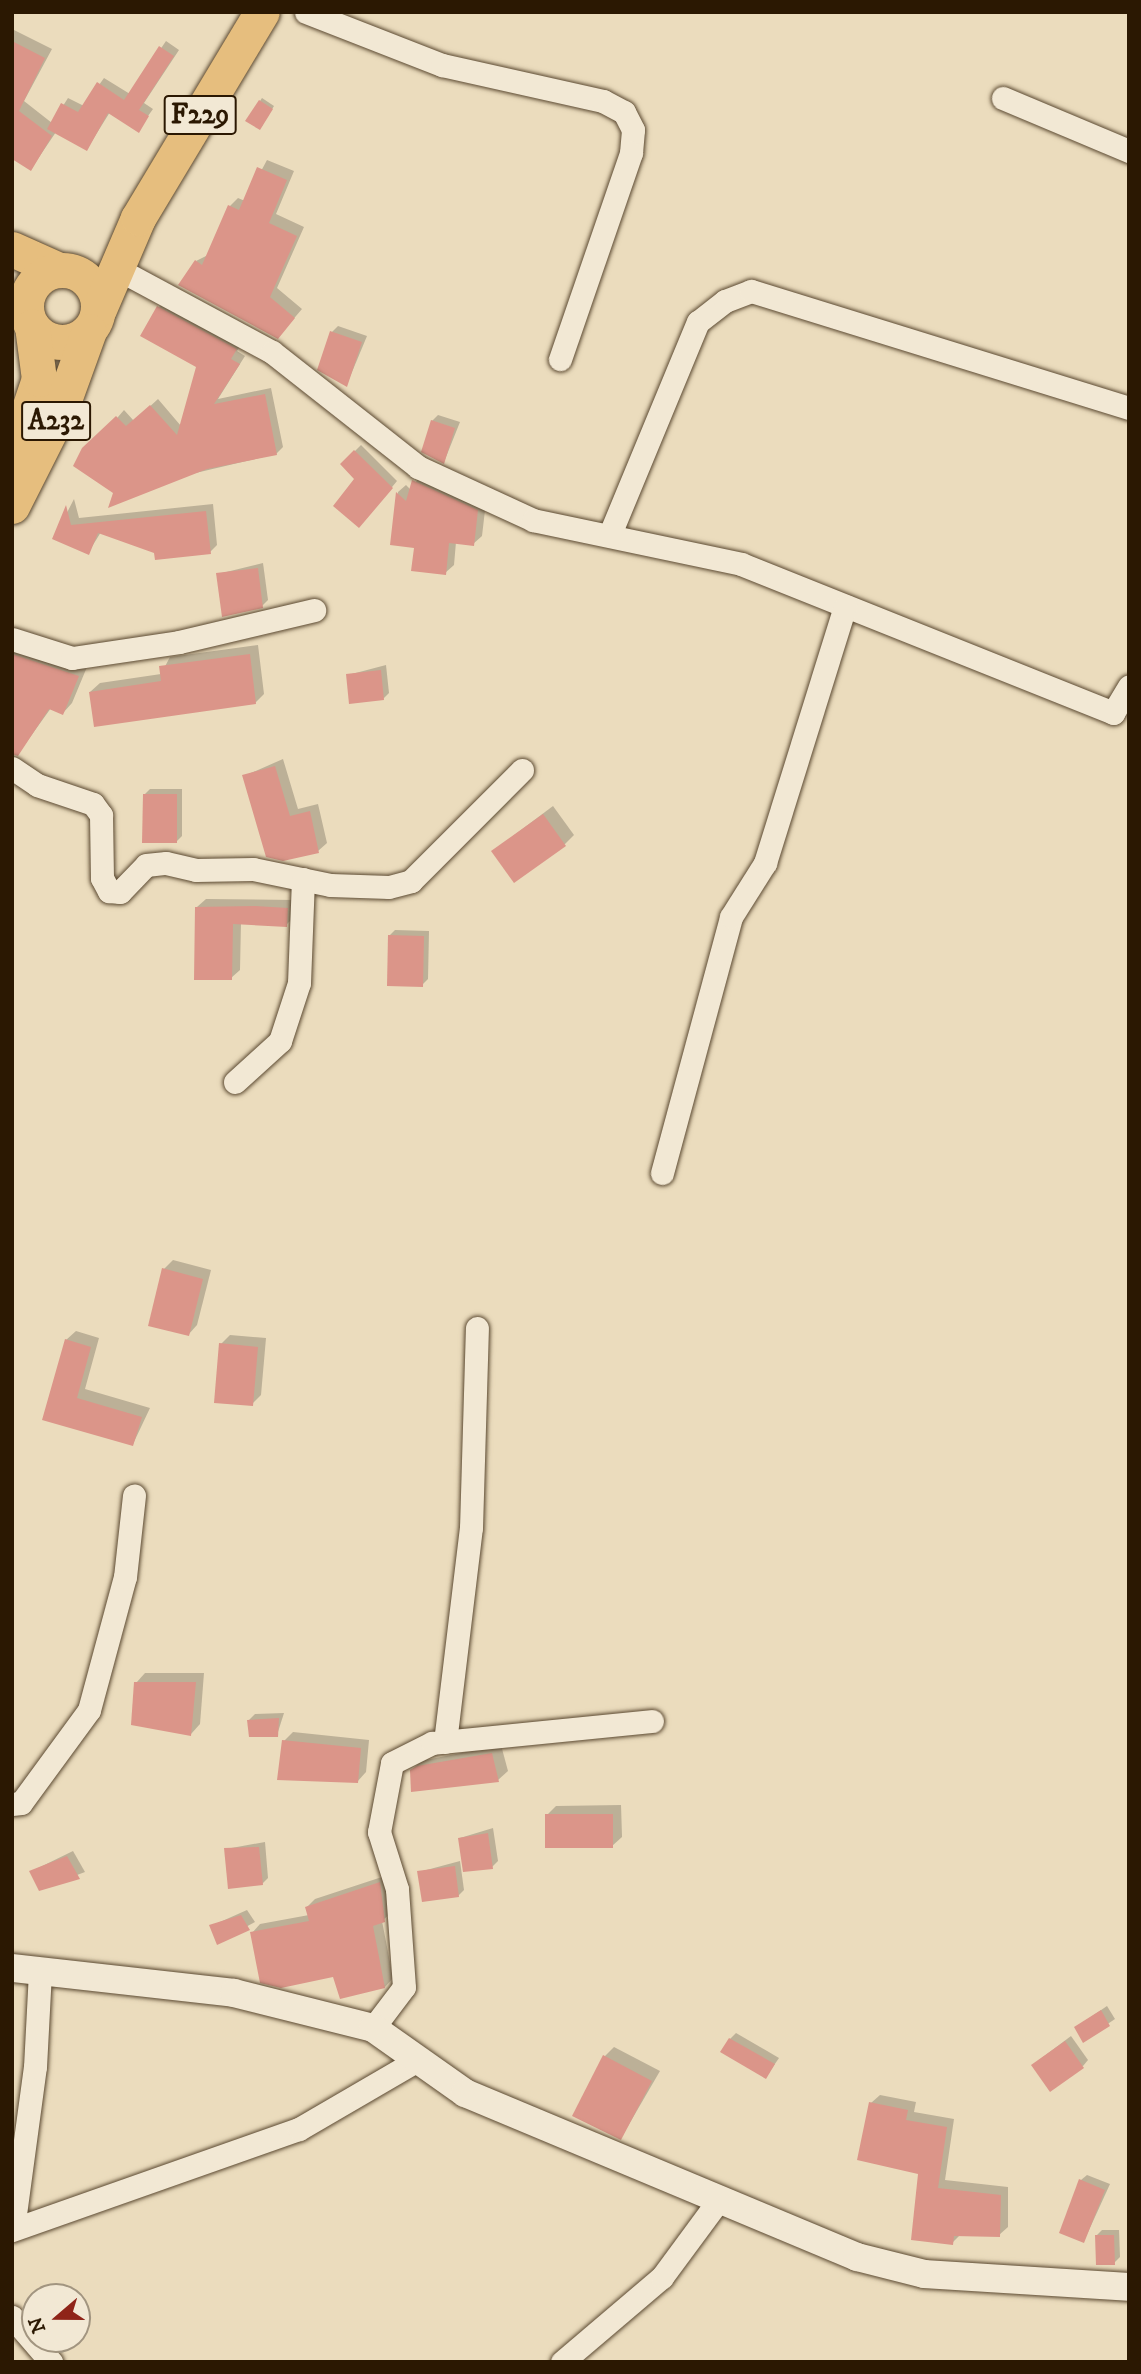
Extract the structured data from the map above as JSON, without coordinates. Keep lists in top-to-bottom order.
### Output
{
  "streets": {
    "main road": ["F229", "A232"]
  },
  "crossings": [
    ["F229", "A232"]
  ],
  "north": "left"
}
